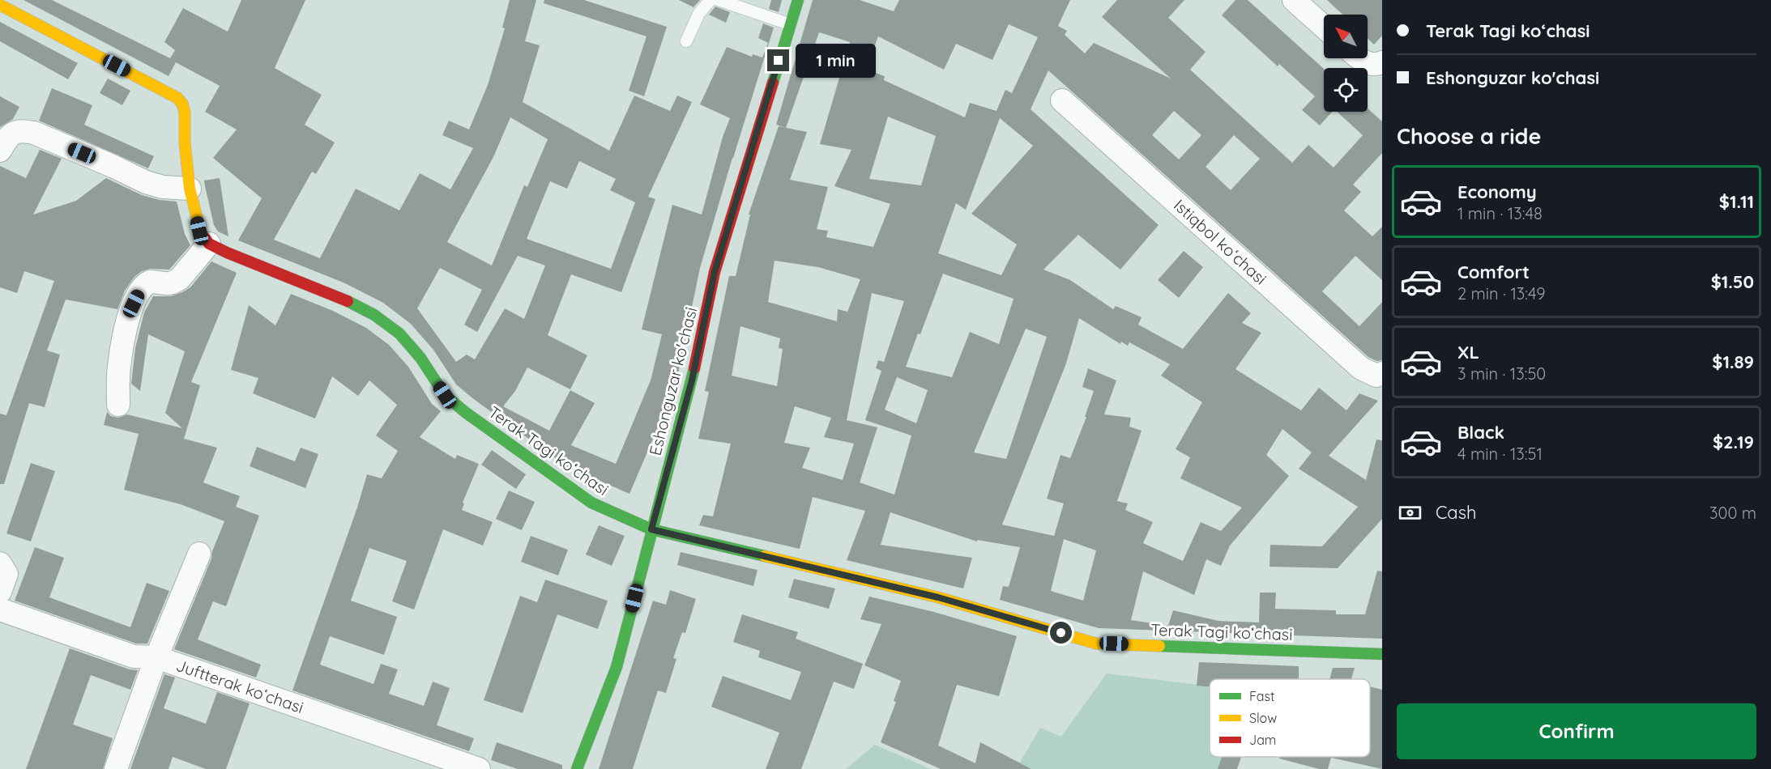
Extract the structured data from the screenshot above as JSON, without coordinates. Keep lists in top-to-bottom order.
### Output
{
  "streets": {
    "street": [
      "Istiqbol koʻchasi",
      "Eshonguzar ko'chasi",
      "Terak Tagi koʻchasi",
      "Juftterak koʻchasi"
    ]
  },
  "crossings": [
    ["Eshonguzar ko'chasi", "Terak Tagi koʻchasi"]
  ],
  "legend": ["Fast", "Slow", "Jam"],
  "north": "top left",
  "page": {
    "banner": ["Terak Tagi koʻchasi", "Eshonguzar ko'chasi"],
    "bubble": "1 min",
    "heading": "Choose a ride",
    "list": [
      {
        "name": "Economy",
        "note": "1 min · 13:48",
        "value": "$1.11"
      },
      {
        "name": "Comfort",
        "note": "2 min · 13:49",
        "value": "$1.50"
      },
      {
        "name": "XL",
        "note": "3 min · 13:50",
        "value": "$1.89"
      },
      {
        "name": "Black",
        "note": "4 min · 13:51",
        "value": "$2.19"
      }
    ],
    "pay": ["Cash", "300 m"],
    "buttons": "Confirm"
  }
}
